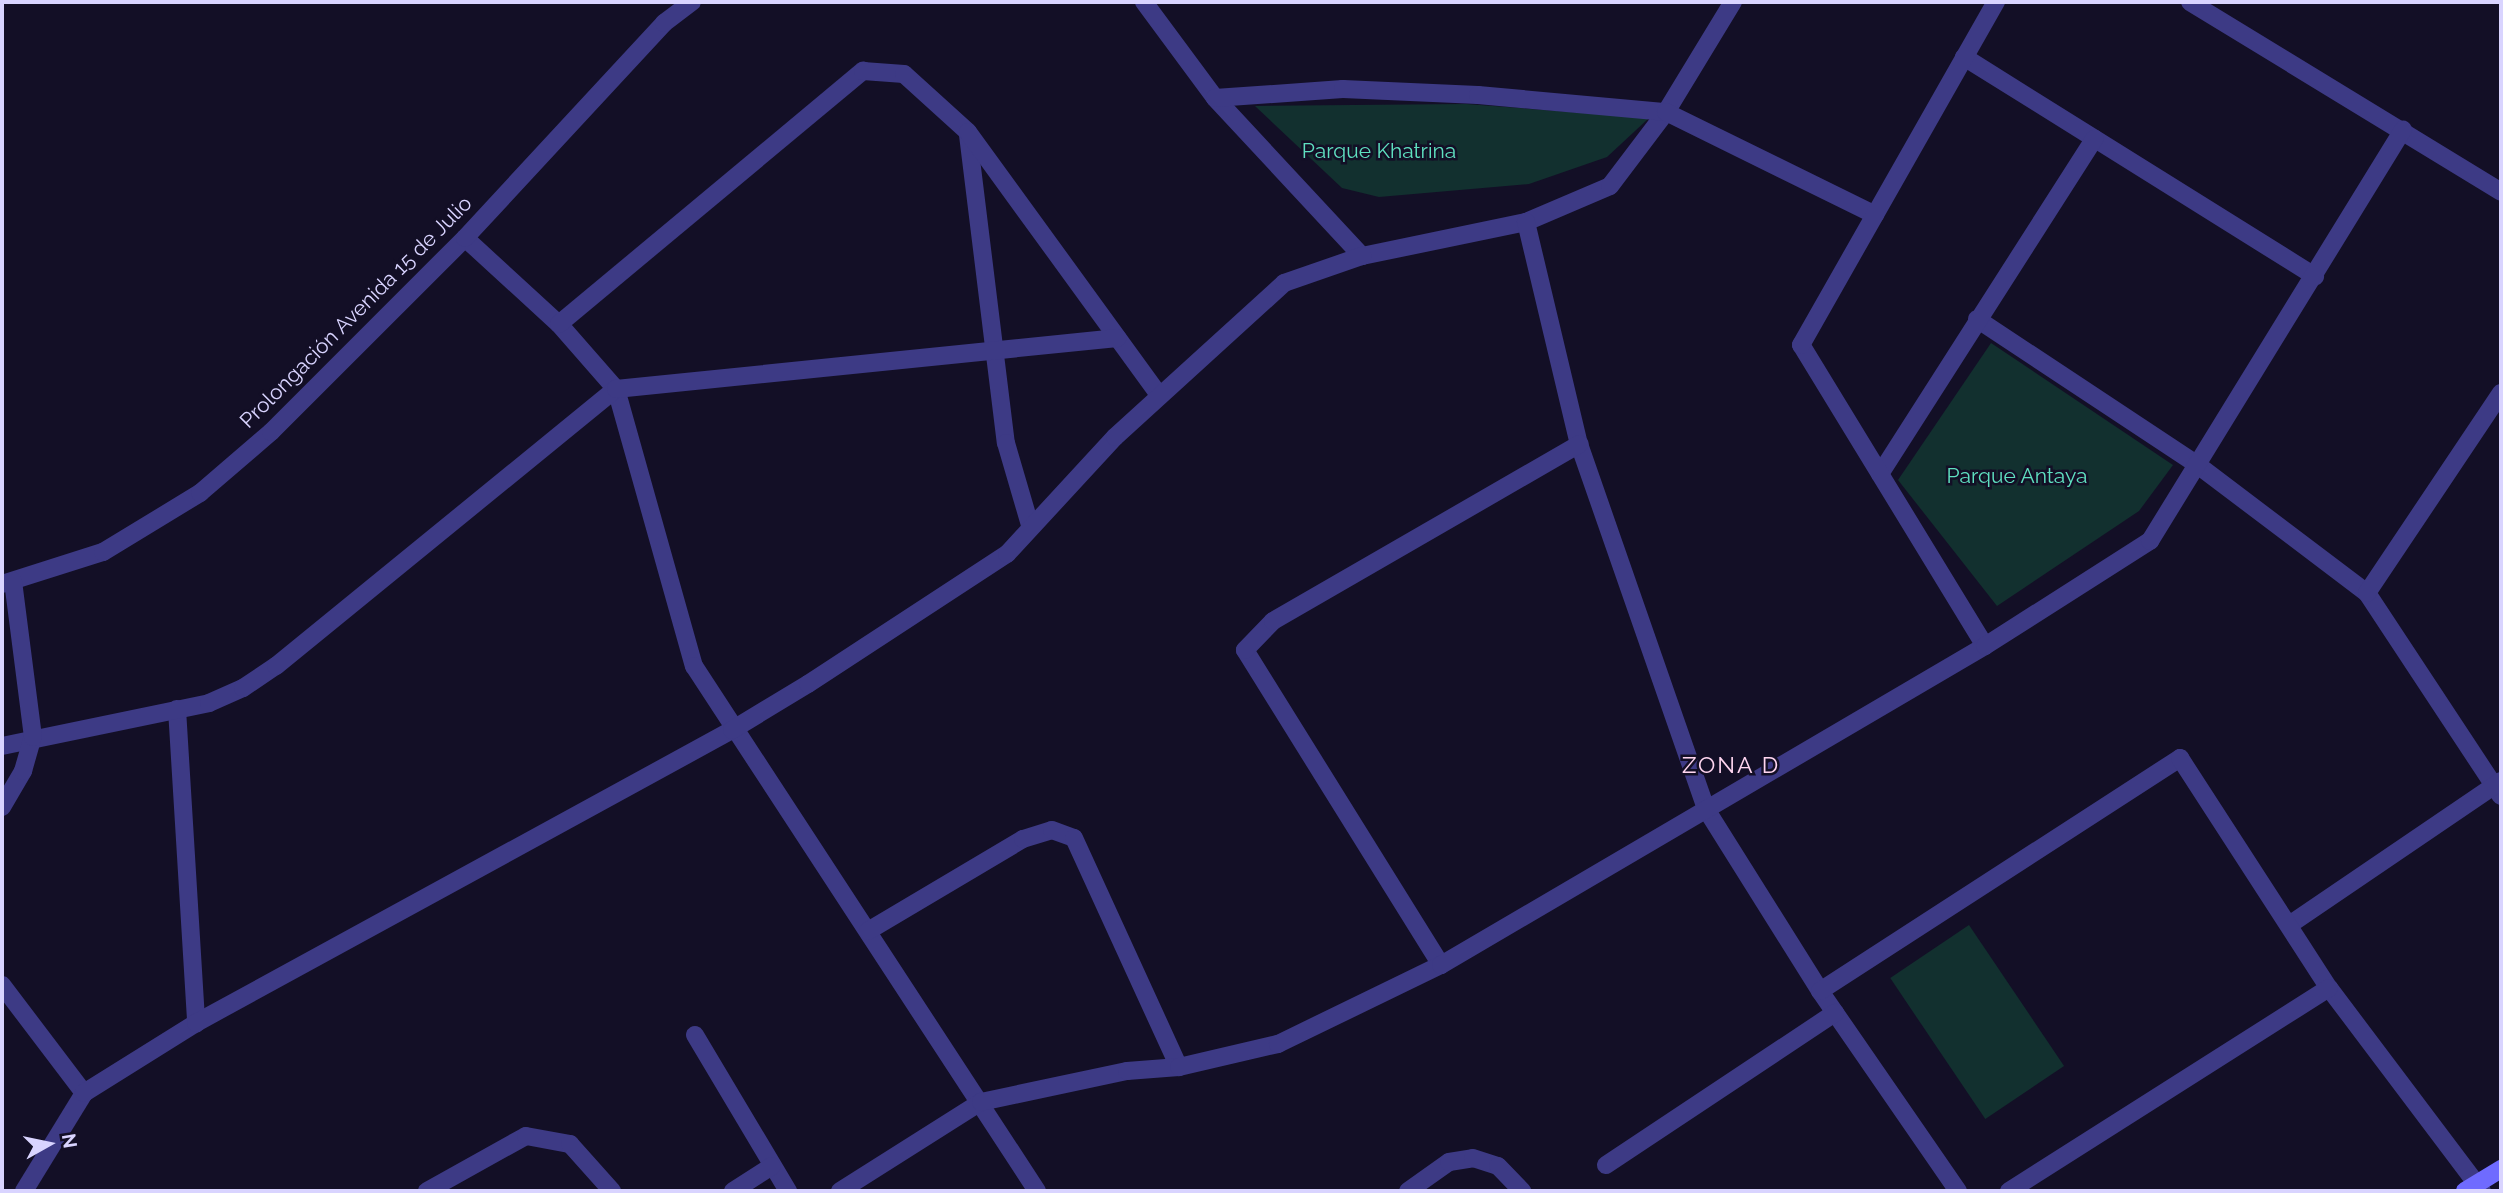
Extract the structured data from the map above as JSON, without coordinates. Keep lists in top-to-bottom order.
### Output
{
  "streets": {
    "street": ["Prolongación Avenida 15 de Julio"]
  },
  "districts": ["ZONA D"],
  "parks": ["Parque Khatrina", "Parque Antaya"],
  "north": "right"
}
